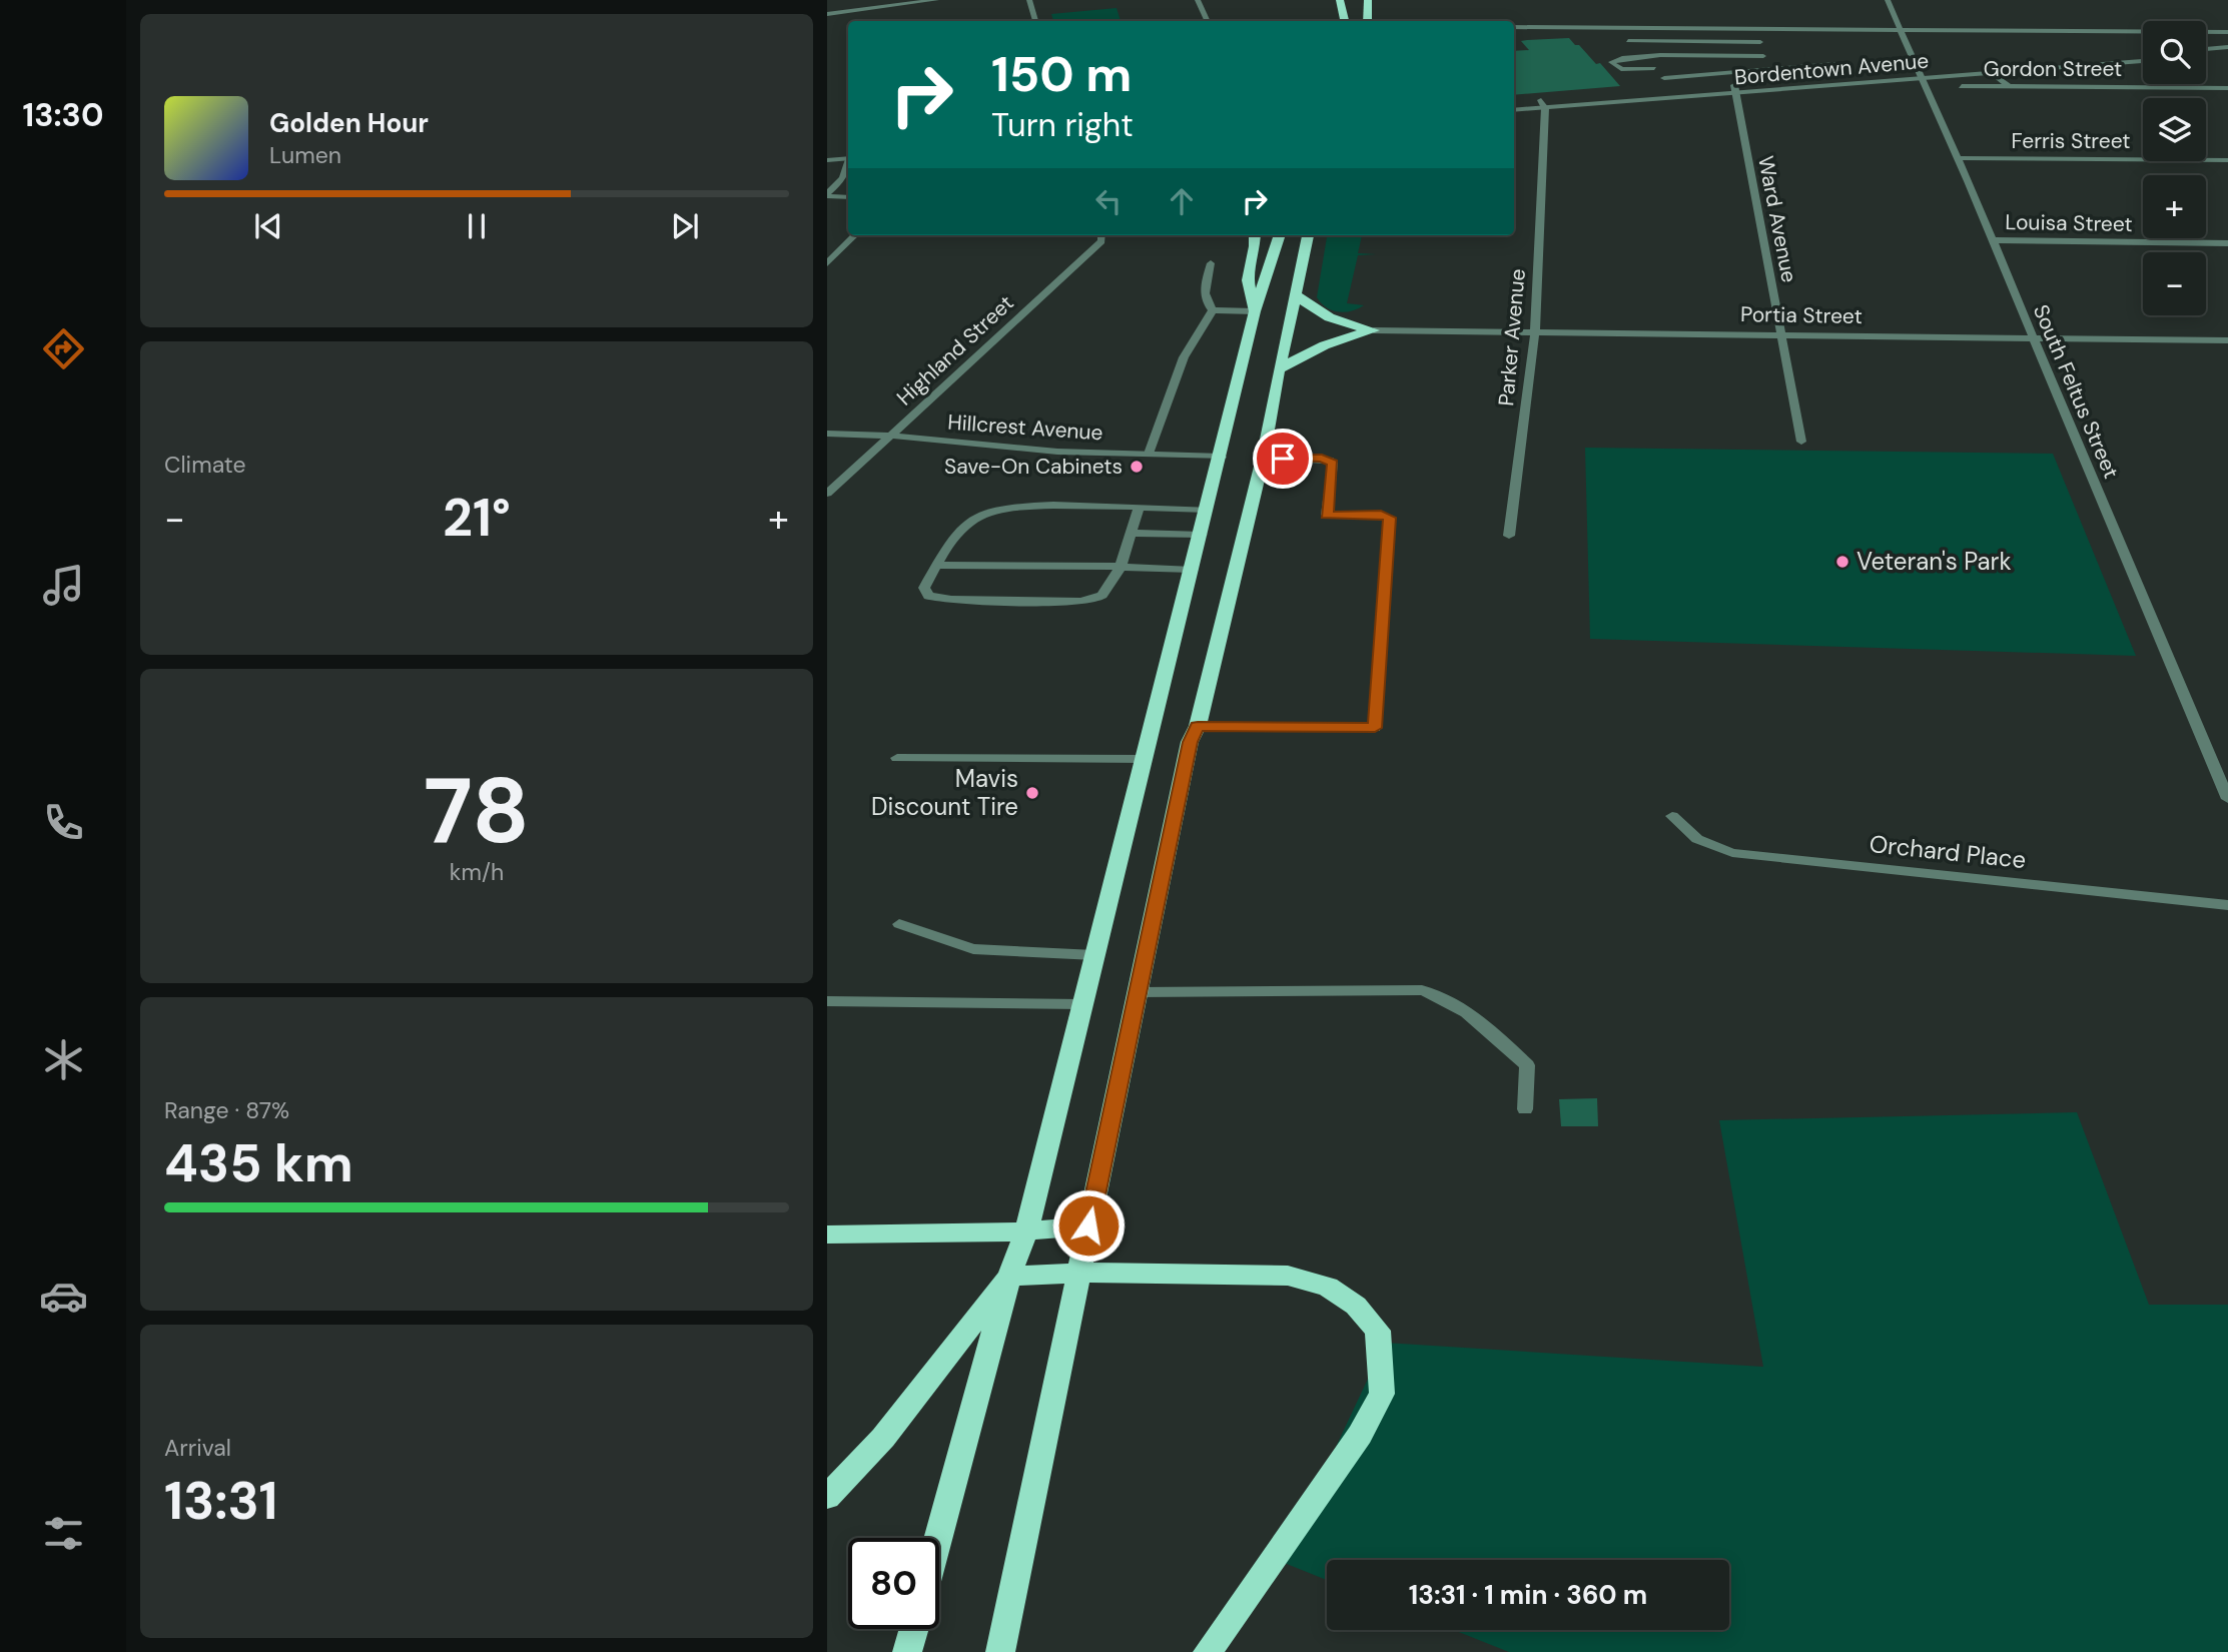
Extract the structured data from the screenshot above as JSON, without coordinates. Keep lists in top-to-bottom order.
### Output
{
  "streets": {
    "street": [
      "Bordentown Avenue",
      "Gordon Street",
      "Ferris Street",
      "Ward Avenue",
      "Louisa Street",
      "Portia Street",
      "Parker Avenue",
      "Highland Street",
      "South Feltus Street",
      "Hillcrest Avenue",
      "Orchard Place"
    ]
  },
  "crossings": [
    ["Bordentown Avenue", "Ward Avenue"],
    ["Bordentown Avenue", "Parker Avenue"],
    ["Bordentown Avenue", "South Feltus Street"],
    ["Ferris Street", "South Feltus Street"],
    ["Ward Avenue", "Portia Street"],
    ["Louisa Street", "South Feltus Street"],
    ["Portia Street", "Parker Avenue"],
    ["Portia Street", "South Feltus Street"],
    ["Highland Street", "Hillcrest Avenue"]
  ],
  "places": ["Save-On Cabinets", "Veteran's Park", "Mavis Discount Tire"],
  "page": {
    "tabs": "13:30",
    "map_buttons": ["+", "−"],
    "turn": ["150 m", "Turn right"],
    "song": ["Golden Hour", "Lumen"],
    "tile": [
      "Climate",
      ["78", "km/h"],
      ["Range · 87%", "435 km"],
      ["Arrival", "13:31"]
    ],
    "heat": ["−", "21°", "+"],
    "limit": "80",
    "trip": "13:31 · 1 min · 360 m"
  }
}
